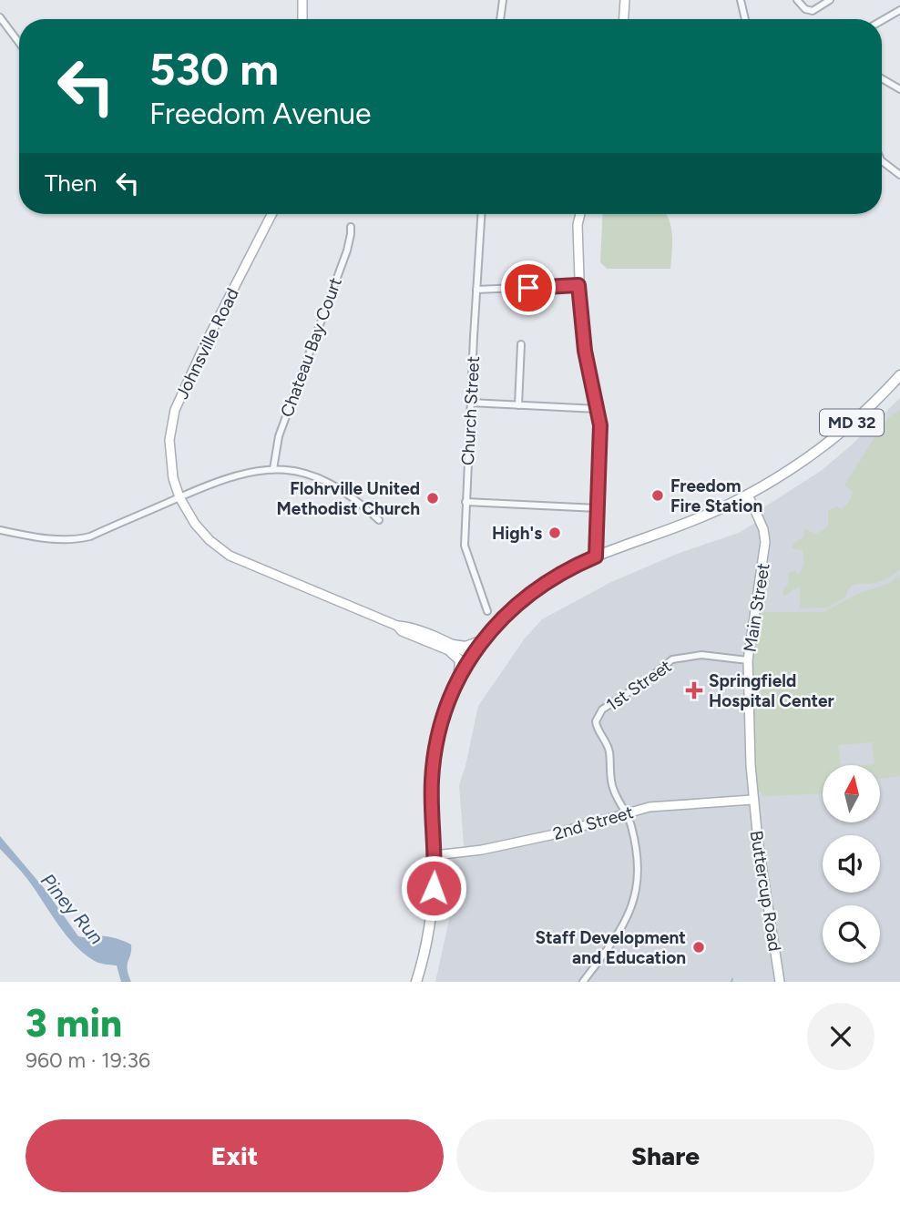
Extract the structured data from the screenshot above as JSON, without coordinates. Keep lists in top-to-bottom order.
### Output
{
  "streets": {
    "main road": ["MD 32"],
    "street": [
      "Johnsville Road",
      "Chateau Bay Court",
      "Church Street",
      "Main Street",
      "1st Street",
      "2nd Street",
      "Buttercup Road"
    ]
  },
  "crossings": [
    ["Johnsville Road", "MD 32"],
    ["MD 32", "Main Street"],
    ["MD 32", "2nd Street"],
    ["Main Street", "1st Street"],
    ["Main Street", "2nd Street"],
    ["Main Street", "Buttercup Road"],
    ["1st Street", "2nd Street"],
    ["2nd Street", "Buttercup Road"]
  ],
  "water": ["Piney Run"],
  "places": {
    "other": [
      "Freedom Fire Station",
      "Flohrville United Methodist Church",
      "High's",
      "Staff Development and Education"
    ],
    "health": ["Springfield Hospital Center"]
  },
  "north": "top",
  "page": {
    "turn": ["530 m", "Freedom Avenue"],
    "then": "Then",
    "heading": ["3 min", "960 m · 19:36"],
    "buttons": ["Exit", "Share"]
  }
}
